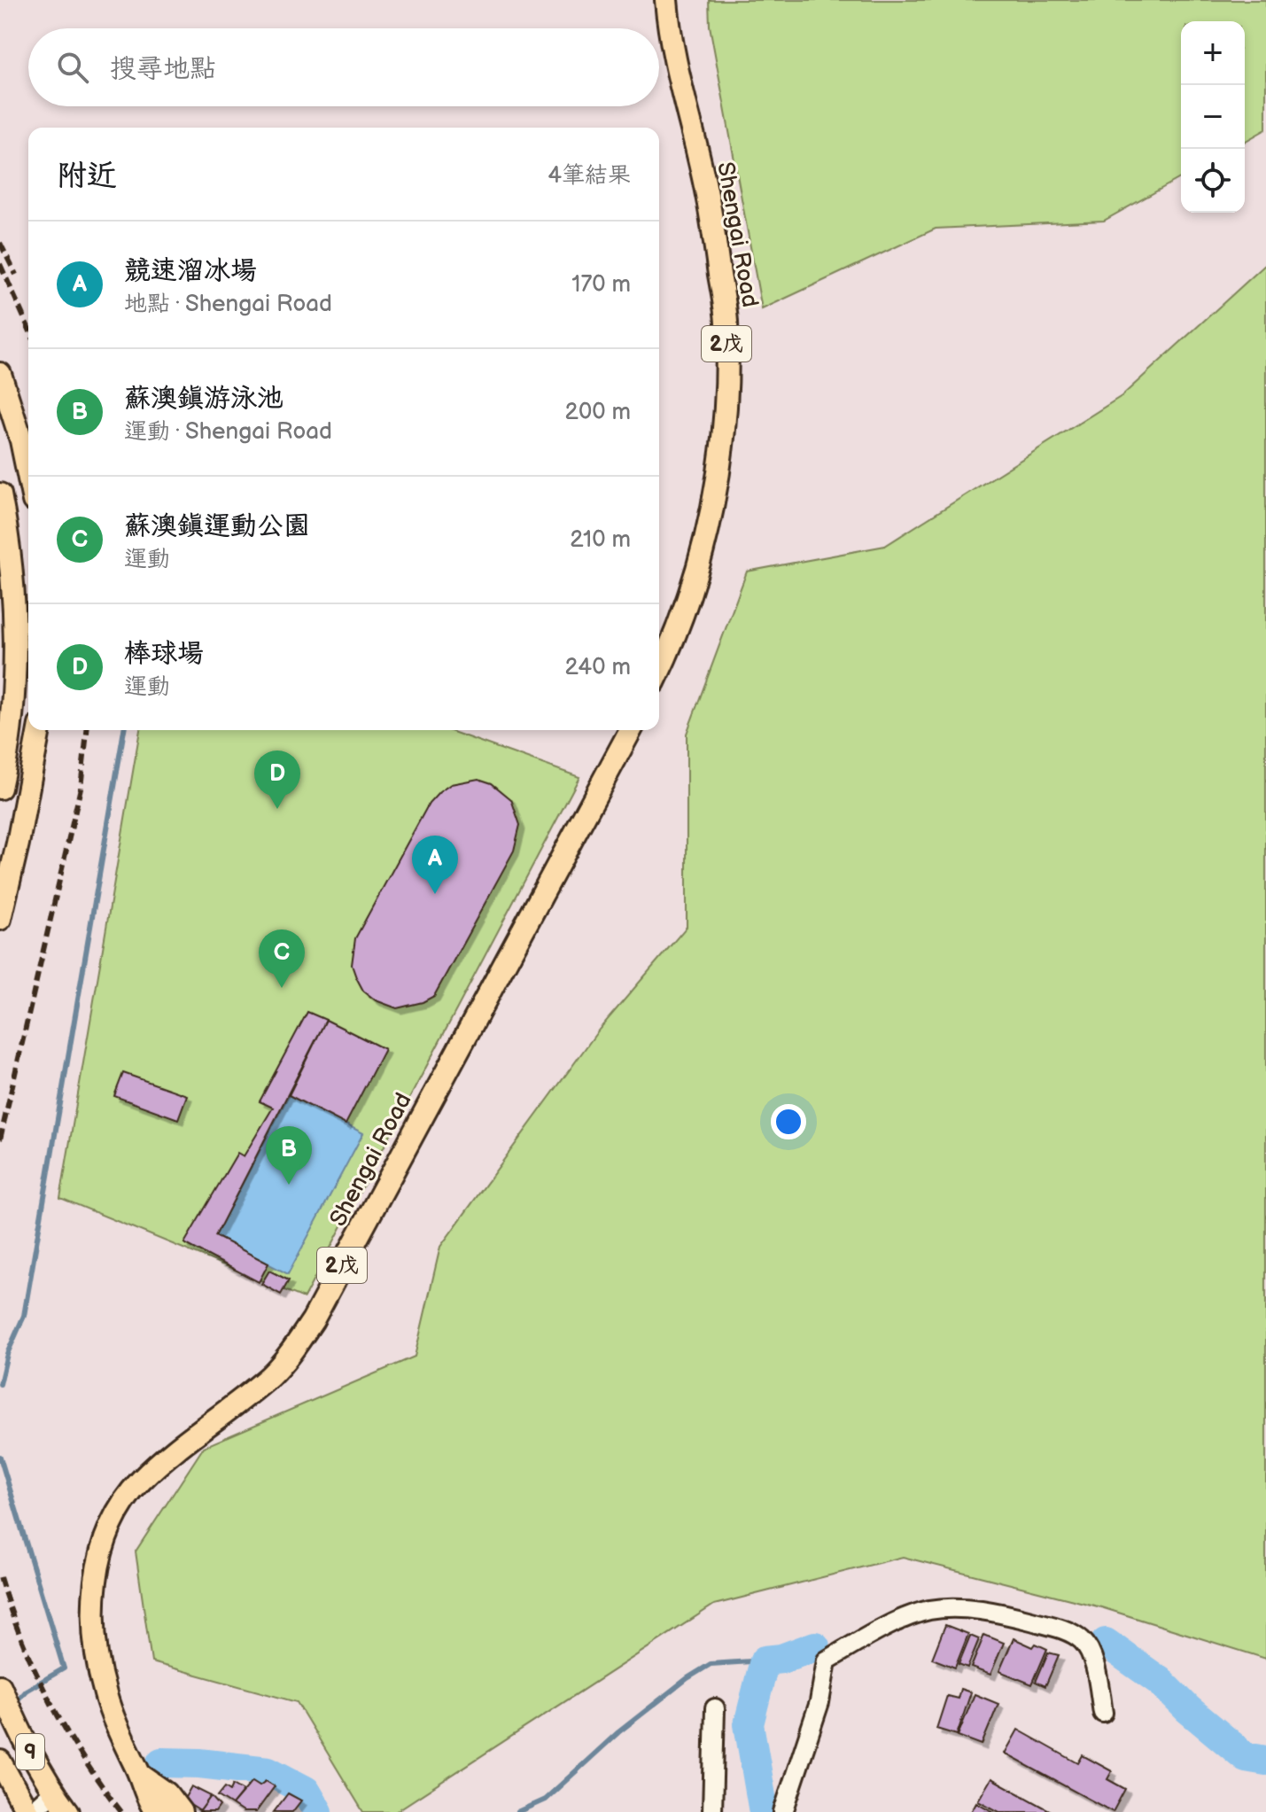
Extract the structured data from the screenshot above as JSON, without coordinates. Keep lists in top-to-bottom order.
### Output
{
  "streets": {
    "main road": ["Shengai Road", "2戊", "9"]
  },
  "page": {
    "map_buttons": ["+", "−"],
    "search": "搜尋地點",
    "heading": ["附近", "4筆結果"],
    "list": [
      {
        "mark": "A",
        "name": "競速溜冰場",
        "note": "地點 · Shengai Road",
        "value": "170 m"
      },
      {
        "mark": "B",
        "name": "蘇澳鎮游泳池",
        "note": "運動 · Shengai Road",
        "value": "200 m"
      },
      {
        "mark": "C",
        "name": "蘇澳鎮運動公園",
        "note": "運動",
        "value": "210 m"
      },
      {
        "mark": "D",
        "name": "棒球場",
        "note": "運動",
        "value": "240 m"
      }
    ],
    "pins": [
      "D",
      "A",
      "C",
      "B"
    ]
  }
}
